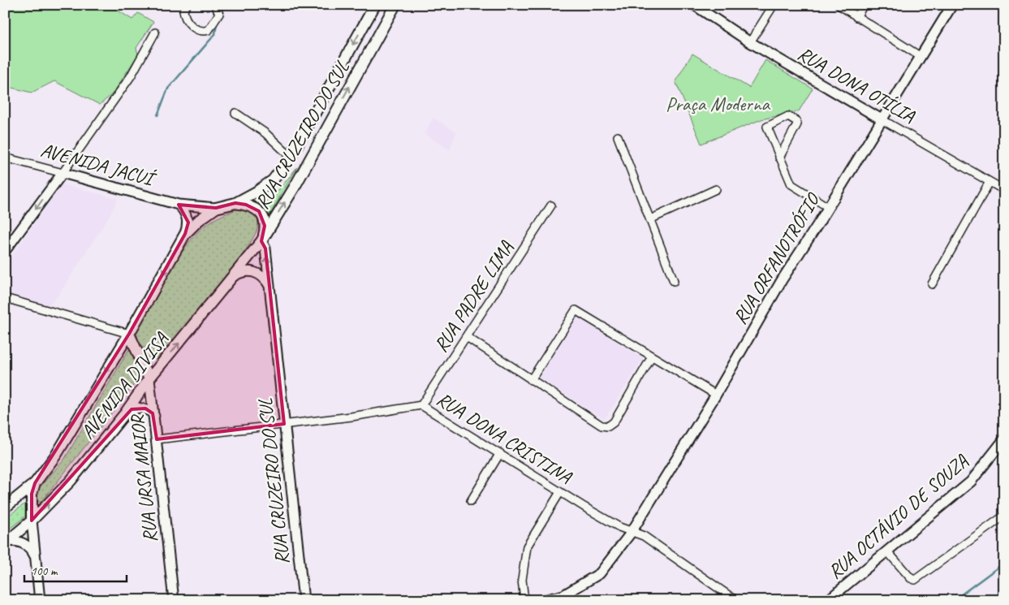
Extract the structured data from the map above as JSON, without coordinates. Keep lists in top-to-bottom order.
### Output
{
  "streets": {
    "main road": ["RUA CRUZEIRO DO SUL", "AVENIDA DIVISA"],
    "street": [
      "RUA DONA OTÍLIA",
      "AVENIDA JACUÍ",
      "RUA ORFANOTRÓFIO",
      "RUA PADRE LIMA",
      "RUA DONA CRISTINA",
      "RUA URSA MAIOR",
      "RUA OCTÁVIO DE SOUZA"
    ]
  },
  "crossings": [
    ["RUA DONA OTÍLIA", "RUA ORFANOTRÓFIO"],
    ["RUA CRUZEIRO DO SUL", "AVENIDA DIVISA"],
    ["RUA CRUZEIRO DO SUL", "RUA DONA CRISTINA"],
    ["AVENIDA JACUÍ", "AVENIDA DIVISA"],
    ["RUA ORFANOTRÓFIO", "RUA DONA CRISTINA"],
    ["RUA PADRE LIMA", "RUA DONA CRISTINA"],
    ["AVENIDA DIVISA", "RUA URSA MAIOR"],
    ["RUA DONA CRISTINA", "RUA URSA MAIOR"]
  ],
  "parks": ["Praça Moderna"],
  "scale_bar": "100 m"
}
